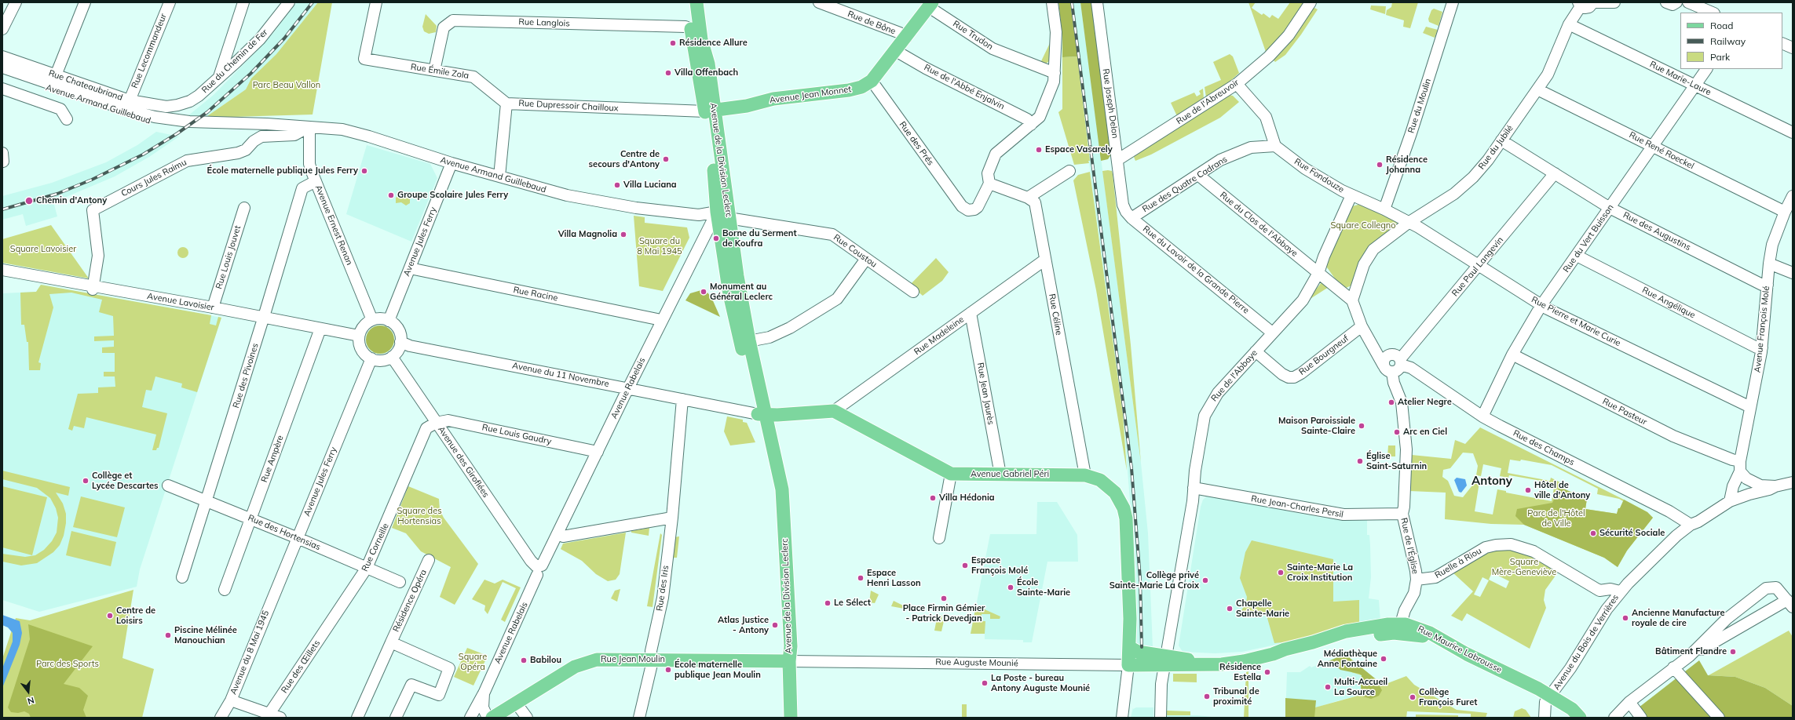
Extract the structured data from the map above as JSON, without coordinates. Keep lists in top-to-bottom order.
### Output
{
  "streets": {
    "main road": [
      "Avenue Jean Monnet",
      "Avenue de la Division Leclerc",
      "Avenue Gabriel Péri",
      "Rue Maurice Labrousse",
      "Rue Jean Moulin",
      "Rue Auguste Mounié"
    ],
    "street": [
      "Rue Langlois",
      "Rue de Bône",
      "Rue Trudon",
      "Rue Lecommandeur",
      "Rue du Chemin de Fer",
      "Rue Émile Zola",
      "Rue Marie-Laure",
      "Rue Chateaubriand",
      "Rue de l'Abbé Enjalvin",
      "Rue de l'Abreuvoir",
      "Rue Joseph Delon",
      "Avenue Armand Guillebaud",
      "Rue Dupressoir Chailloux",
      "Rue du Moulin",
      "Rue des Prés",
      "Rue du Jubilé",
      "Rue René Roeckel",
      "Rue Fondouze",
      "Cours Jules Raimu",
      "Rue des Quatre Cadrans",
      "Rue du Clos de l'Abbaye",
      "Avenue Ernest Renan",
      "Rue des Augustins",
      "Rue du Vert Buisson",
      "Avenue Jules Ferry",
      "Rue Coustou",
      "Rue Louis Jouvet",
      "Rue Paul Langevin",
      "Rue du Lavoir de la Grande Pierre",
      "Rue Racine",
      "Avenue Lavoisier",
      "Rue Angélique",
      "Rue Céline",
      "Rue Pierre et Marie Curie",
      "Avenue François Molé",
      "Rue Madeleine",
      "Rue Bourgneuf",
      "Avenue du 11 Novembre",
      "Rue des Pivoines",
      "Rue de l'Abbaye",
      "Avenue Rabelais",
      "Rue Jean Jaurès",
      "Rue Pasteur",
      "Rue Louis Gaudry",
      "Rue des Champs",
      "Rue Ampère",
      "Avenue des Giroflées",
      "Rue Jean-Charles Persil",
      "Rue des Hortensias",
      "Rue de l'Église",
      "Rue Corneille",
      "Ruelle à Riou",
      "Rue des Iris",
      "Résidence Opéra",
      "Avenue du Bois de Verrières",
      "Avenue du 8 Mai 1945",
      "Rue des Œillets"
    ]
  },
  "crossings": [
    ["Rue Langlois", "Rue Émile Zola"],
    ["Rue Langlois", "Avenue de la Division Leclerc"],
    ["Rue de Bône", "Avenue Jean Monnet"],
    ["Rue Trudon", "Avenue Jean Monnet"],
    ["Rue Lecommandeur", "Rue Chateaubriand"],
    ["Rue du Chemin de Fer", "Rue Chateaubriand"],
    ["Rue Émile Zola", "Rue Dupressoir Chailloux"],
    ["Rue Marie-Laure", "Rue du Jubilé"],
    ["Rue Marie-Laure", "Rue du Vert Buisson"],
    ["Rue de l'Abbé Enjalvin", "Avenue Jean Monnet"],
    ["Avenue Jean Monnet", "Rue Dupressoir Chailloux"],
    ["Avenue Jean Monnet", "Rue des Prés"],
    ["Avenue Jean Monnet", "Avenue de la Division Leclerc"],
    ["Rue de l'Abreuvoir", "Rue Joseph Delon"],
    ["Rue Joseph Delon", "Rue du Lavoir de la Grande Pierre"],
    ["Avenue Armand Guillebaud", "Rue Dupressoir Chailloux"],
    ["Avenue Armand Guillebaud", "Avenue de la Division Leclerc"],
    ["Avenue Armand Guillebaud", "Cours Jules Raimu"],
    ["Avenue Armand Guillebaud", "Avenue Ernest Renan"],
    ["Avenue Armand Guillebaud", "Avenue Jules Ferry"],
    ["Rue Dupressoir Chailloux", "Avenue de la Division Leclerc"],
    ["Rue du Moulin", "Rue Fondouze"],
    ["Rue du Jubilé", "Rue René Roeckel"],
    ["Rue du Jubilé", "Rue des Augustins"],
    ["Rue du Jubilé", "Rue Pierre et Marie Curie"],
    ["Rue René Roeckel", "Rue du Vert Buisson"],
    ["Rue René Roeckel", "Avenue François Molé"],
    ["Avenue de la Division Leclerc", "Rue Coustou"],
    ["Avenue de la Division Leclerc", "Avenue du 11 Novembre"],
    ["Avenue de la Division Leclerc", "Avenue Rabelais"],
    ["Avenue de la Division Leclerc", "Rue Jean Moulin"],
    ["Avenue de la Division Leclerc", "Rue Auguste Mounié"],
    ["Rue Fondouze", "Rue des Quatre Cadrans"],
    ["Rue Fondouze", "Rue de l'Abbaye"],
    ["Cours Jules Raimu", "Avenue Ernest Renan"],
    ["Cours Jules Raimu", "Avenue Lavoisier"],
    ["Rue des Quatre Cadrans", "Rue du Clos de l'Abbaye"],
    ["Rue des Quatre Cadrans", "Rue du Lavoir de la Grande Pierre"],
    ["Rue du Clos de l'Abbaye", "Rue de l'Abbaye"],
    ["Avenue Ernest Renan", "Avenue Jules Ferry"],
    ["Avenue Ernest Renan", "Avenue Lavoisier"],
    ["Avenue Ernest Renan", "Avenue du 11 Novembre"],
    ["Avenue Ernest Renan", "Rue des Pivoines"],
    ["Avenue Ernest Renan", "Avenue des Giroflées"],
    ["Rue des Augustins", "Rue du Vert Buisson"],
    ["Rue des Augustins", "Rue Paul Langevin"],
    ["Rue des Augustins", "Avenue François Molé"],
    ["Rue du Vert Buisson", "Rue Angélique"],
    ["Rue du Vert Buisson", "Rue Pierre et Marie Curie"],
    ["Rue du Vert Buisson", "Rue Pasteur"],
    ["Rue du Vert Buisson", "Rue des Champs"],
    ["Avenue Jules Ferry", "Rue Racine"],
    ["Avenue Jules Ferry", "Avenue Lavoisier"],
    ["Avenue Jules Ferry", "Avenue du 11 Novembre"],
    ["Avenue Jules Ferry", "Avenue des Giroflées"],
    ["Avenue Jules Ferry", "Rue des Hortensias"],
    ["Avenue Jules Ferry", "Avenue du 8 Mai 1945"],
    ["Rue Coustou", "Avenue Rabelais"],
    ["Rue Louis Jouvet", "Avenue Lavoisier"],
    ["Rue Paul Langevin", "Rue Pierre et Marie Curie"],
    ["Rue Paul Langevin", "Rue des Champs"],
    ["Rue Paul Langevin", "Rue de l'Église"],
    ["Rue du Lavoir de la Grande Pierre", "Rue de l'Abbaye"],
    ["Rue Racine", "Avenue Rabelais"],
    ["Avenue Lavoisier", "Avenue du 11 Novembre"],
    ["Avenue Lavoisier", "Rue des Pivoines"],
    ["Avenue Lavoisier", "Rue Ampère"],
    ["Avenue Lavoisier", "Avenue des Giroflées"],
    ["Rue Angélique", "Avenue François Molé"],
    ["Rue Céline", "Rue Madeleine"],
    ["Rue Céline", "Avenue Gabriel Péri"],
    ["Rue Pierre et Marie Curie", "Avenue François Molé"],
    ["Avenue François Molé", "Rue Pasteur"],
    ["Avenue François Molé", "Avenue du Bois de Verrières"],
    ["Rue Madeleine", "Rue Jean Jaurès"],
    ["Rue Madeleine", "Avenue Gabriel Péri"],
    ["Rue Bourgneuf", "Rue de l'Abbaye"],
    ["Avenue du 11 Novembre", "Avenue Rabelais"],
    ["Avenue du 11 Novembre", "Avenue des Giroflées"],
    ["Avenue du 11 Novembre", "Rue des Iris"],
    ["Rue des Pivoines", "Rue des Hortensias"],
    ["Rue de l'Abbaye", "Rue Jean-Charles Persil"],
    ["Rue de l'Abbaye", "Rue Maurice Labrousse"],
    ["Rue de l'Abbaye", "Rue Auguste Mounié"],
    ["Avenue Rabelais", "Rue Louis Gaudry"],
    ["Avenue Rabelais", "Avenue des Giroflées"],
    ["Rue Jean Jaurès", "Avenue Gabriel Péri"],
    ["Rue Pasteur", "Avenue du Bois de Verrières"],
    ["Rue Louis Gaudry", "Avenue des Giroflées"],
    ["Rue Louis Gaudry", "Rue Corneille"],
    ["Rue des Champs", "Rue de l'Église"],
    ["Rue des Champs", "Avenue du Bois de Verrières"],
    ["Rue Ampère", "Rue des Hortensias"],
    ["Avenue des Giroflées", "Rue Corneille"],
    ["Avenue Gabriel Péri", "Rue Auguste Mounié"],
    ["Rue Jean-Charles Persil", "Rue de l'Église"],
    ["Rue des Hortensias", "Rue Corneille"],
    ["Rue de l'Église", "Ruelle à Riou"],
    ["Rue de l'Église", "Rue Maurice Labrousse"],
    ["Rue Corneille", "Rue des Œillets"],
    ["Ruelle à Riou", "Avenue du Bois de Verrières"],
    ["Rue des Iris", "Rue Jean Moulin"],
    ["Avenue du Bois de Verrières", "Rue Maurice Labrousse"],
    ["Rue Maurice Labrousse", "Rue Auguste Mounié"],
    ["Rue Jean Moulin", "Rue Auguste Mounié"]
  ],
  "districts": ["Antony"],
  "parks": [
    "Parc Beau Vallon",
    "Square Collegno",
    "Square du 8 Mai 1945",
    "Square Lavoisier",
    "Square des Hortensias",
    "Parc de l'Hôtel de Ville",
    "Square Mère-Geneviève",
    "Square Opéra",
    "Parc des Sports"
  ],
  "places": [
    "Résidence Allure",
    "Villa Offenbach",
    "Espace Vasarely",
    "Centre de secours d'Antony",
    "Résidence Johanna",
    "École maternelle publique Jules Ferry",
    "Villa Luciana",
    "Groupe Scolaire Jules Ferry",
    "Chemin d'Antony",
    "Villa Magnolia",
    "Borne du Serment de Koufra",
    "Monument au Général Leclerc",
    "Atelier Negre",
    "Maison Paroissiale Sainte-Claire",
    "Arc en Ciel",
    "Église Saint-Saturnin",
    "Collège et Lycée Descartes",
    "Hôtel de ville d'Antony",
    "Villa Hédonia",
    "Sécurité Sociale",
    "Espace François Molé",
    "Sainte-Marie La Croix Institution",
    "Espace Henri Lasson",
    "Collège privé Sainte-Marie La Croix",
    "École Sainte-Marie",
    "Place Firmin Gémier - Patrick Devedjan",
    "Le Sélect",
    "Chapelle Sainte-Marie",
    "Centre de Loisirs",
    "Ancienne Manufacture royale de cire",
    "Atlas Justice - Antony",
    "Piscine Mélinée Manouchian",
    "Bâtiment Flandre",
    "Médiathèque Anne Fontaine",
    "Babilou",
    "École maternelle publique Jean Moulin",
    "Résidence Estella",
    "La Poste - bureau Antony Auguste Mounié",
    "Multi-Accueil La Source",
    "Tribunal de proximité",
    "Collège François Furet"
  ],
  "legend": ["Road", "Railway", "Park"],
  "north": "bottom"
}
